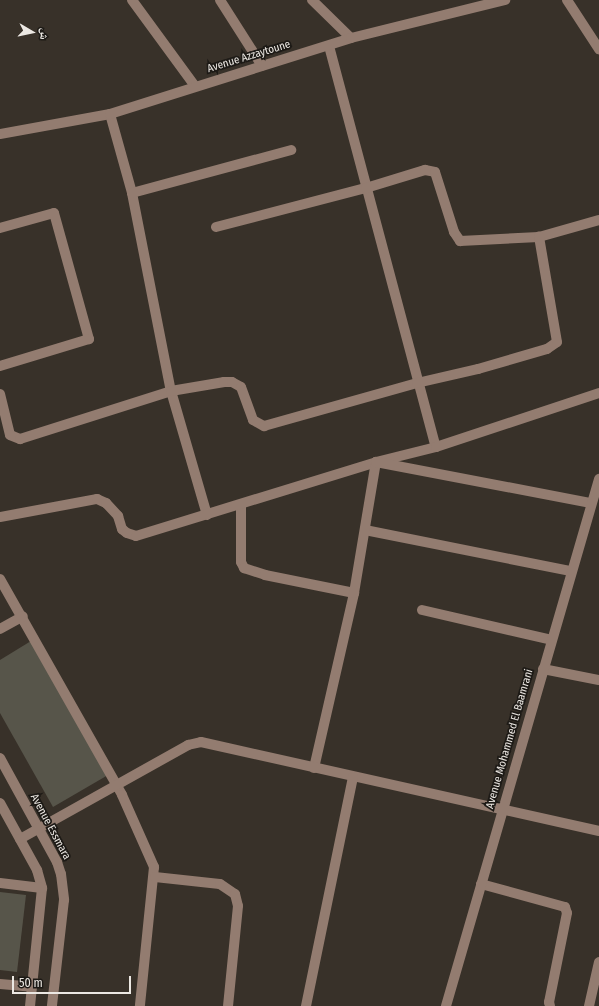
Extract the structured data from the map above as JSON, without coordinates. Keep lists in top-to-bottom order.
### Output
{
  "streets": {
    "street": ["Avenue Azzaytoune", "Avenue Mohammed El Baamrani", "Avenue Essmara"]
  },
  "scale_bar": "50 m",
  "north": "right"
}
